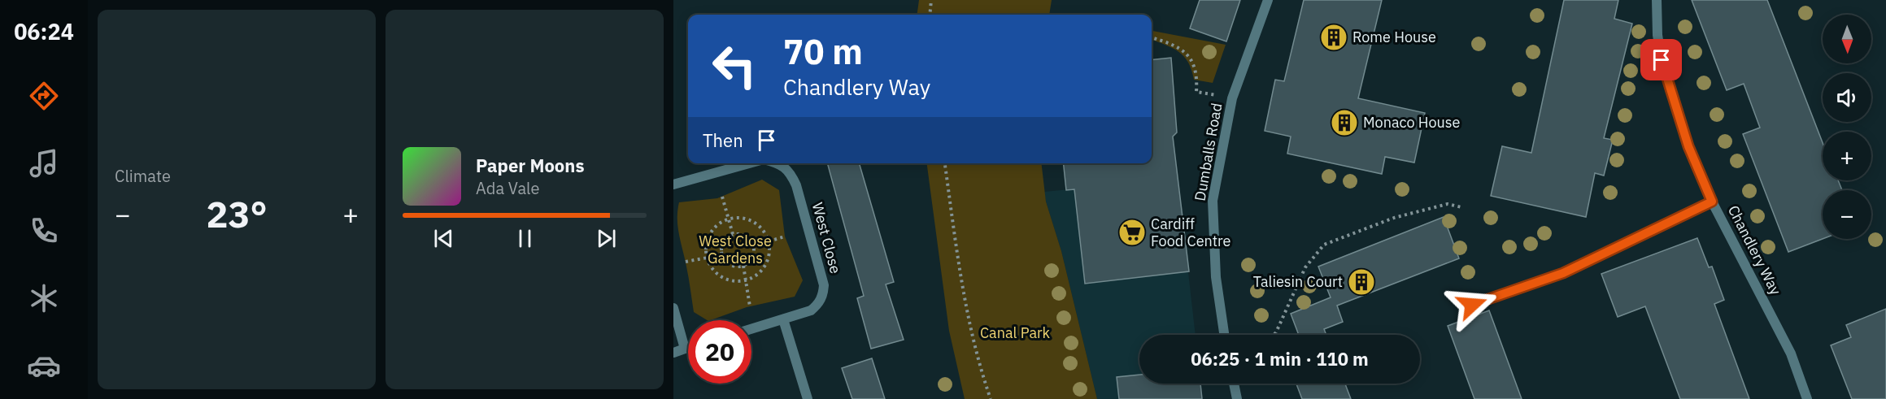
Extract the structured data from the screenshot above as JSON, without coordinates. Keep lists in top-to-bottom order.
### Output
{
  "streets": {
    "street": ["Dumballs Road", "West Close", "Chandlery Way"]
  },
  "parks": ["West Close Gardens", "Canal Park"],
  "places": {
    "building": ["Rome House", "Monaco House", "Taliesin Court"],
    "supermarket": ["Cardiff Food Centre"]
  },
  "north": "bottom",
  "page": {
    "tabs": "06:24",
    "tile": "Climate",
    "map_buttons": ["+", "−"],
    "turn": ["70 m", "Chandlery Way"],
    "then": "Then",
    "song": ["Paper Moons", "Ada Vale"],
    "heat": ["−", "23°", "+"],
    "limit": "20",
    "trip": "06:25 · 1 min · 110 m"
  }
}
